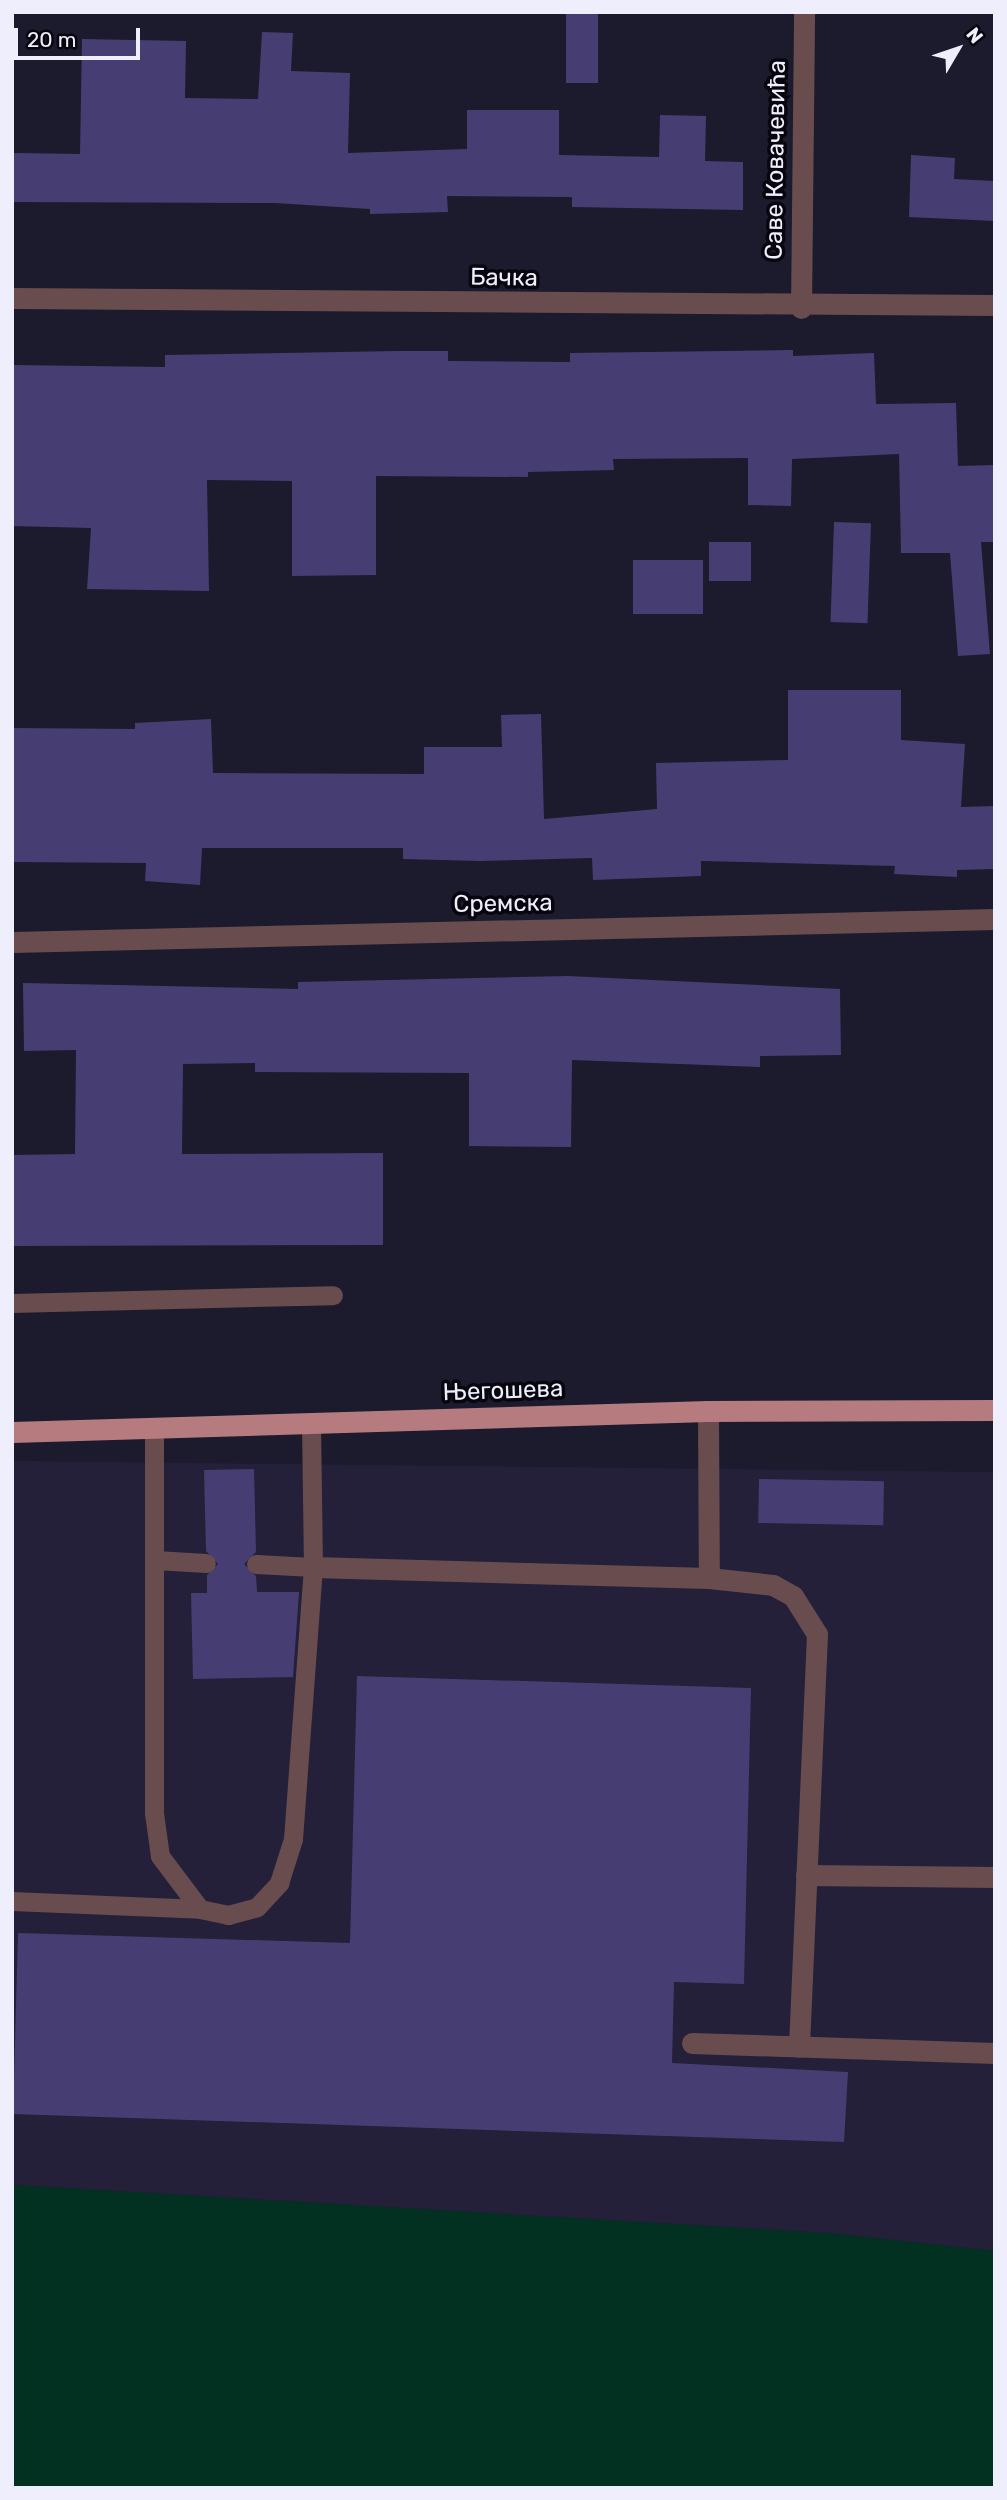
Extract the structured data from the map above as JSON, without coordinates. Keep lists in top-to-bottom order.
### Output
{
  "streets": {
    "main road": ["Његошева"],
    "street": ["Саве Ковачевића", "Бачка", "Сремска"]
  },
  "crossings": [
    ["Саве Ковачевића", "Бачка"]
  ],
  "scale_bar": "20 m",
  "north": "top right"
}
